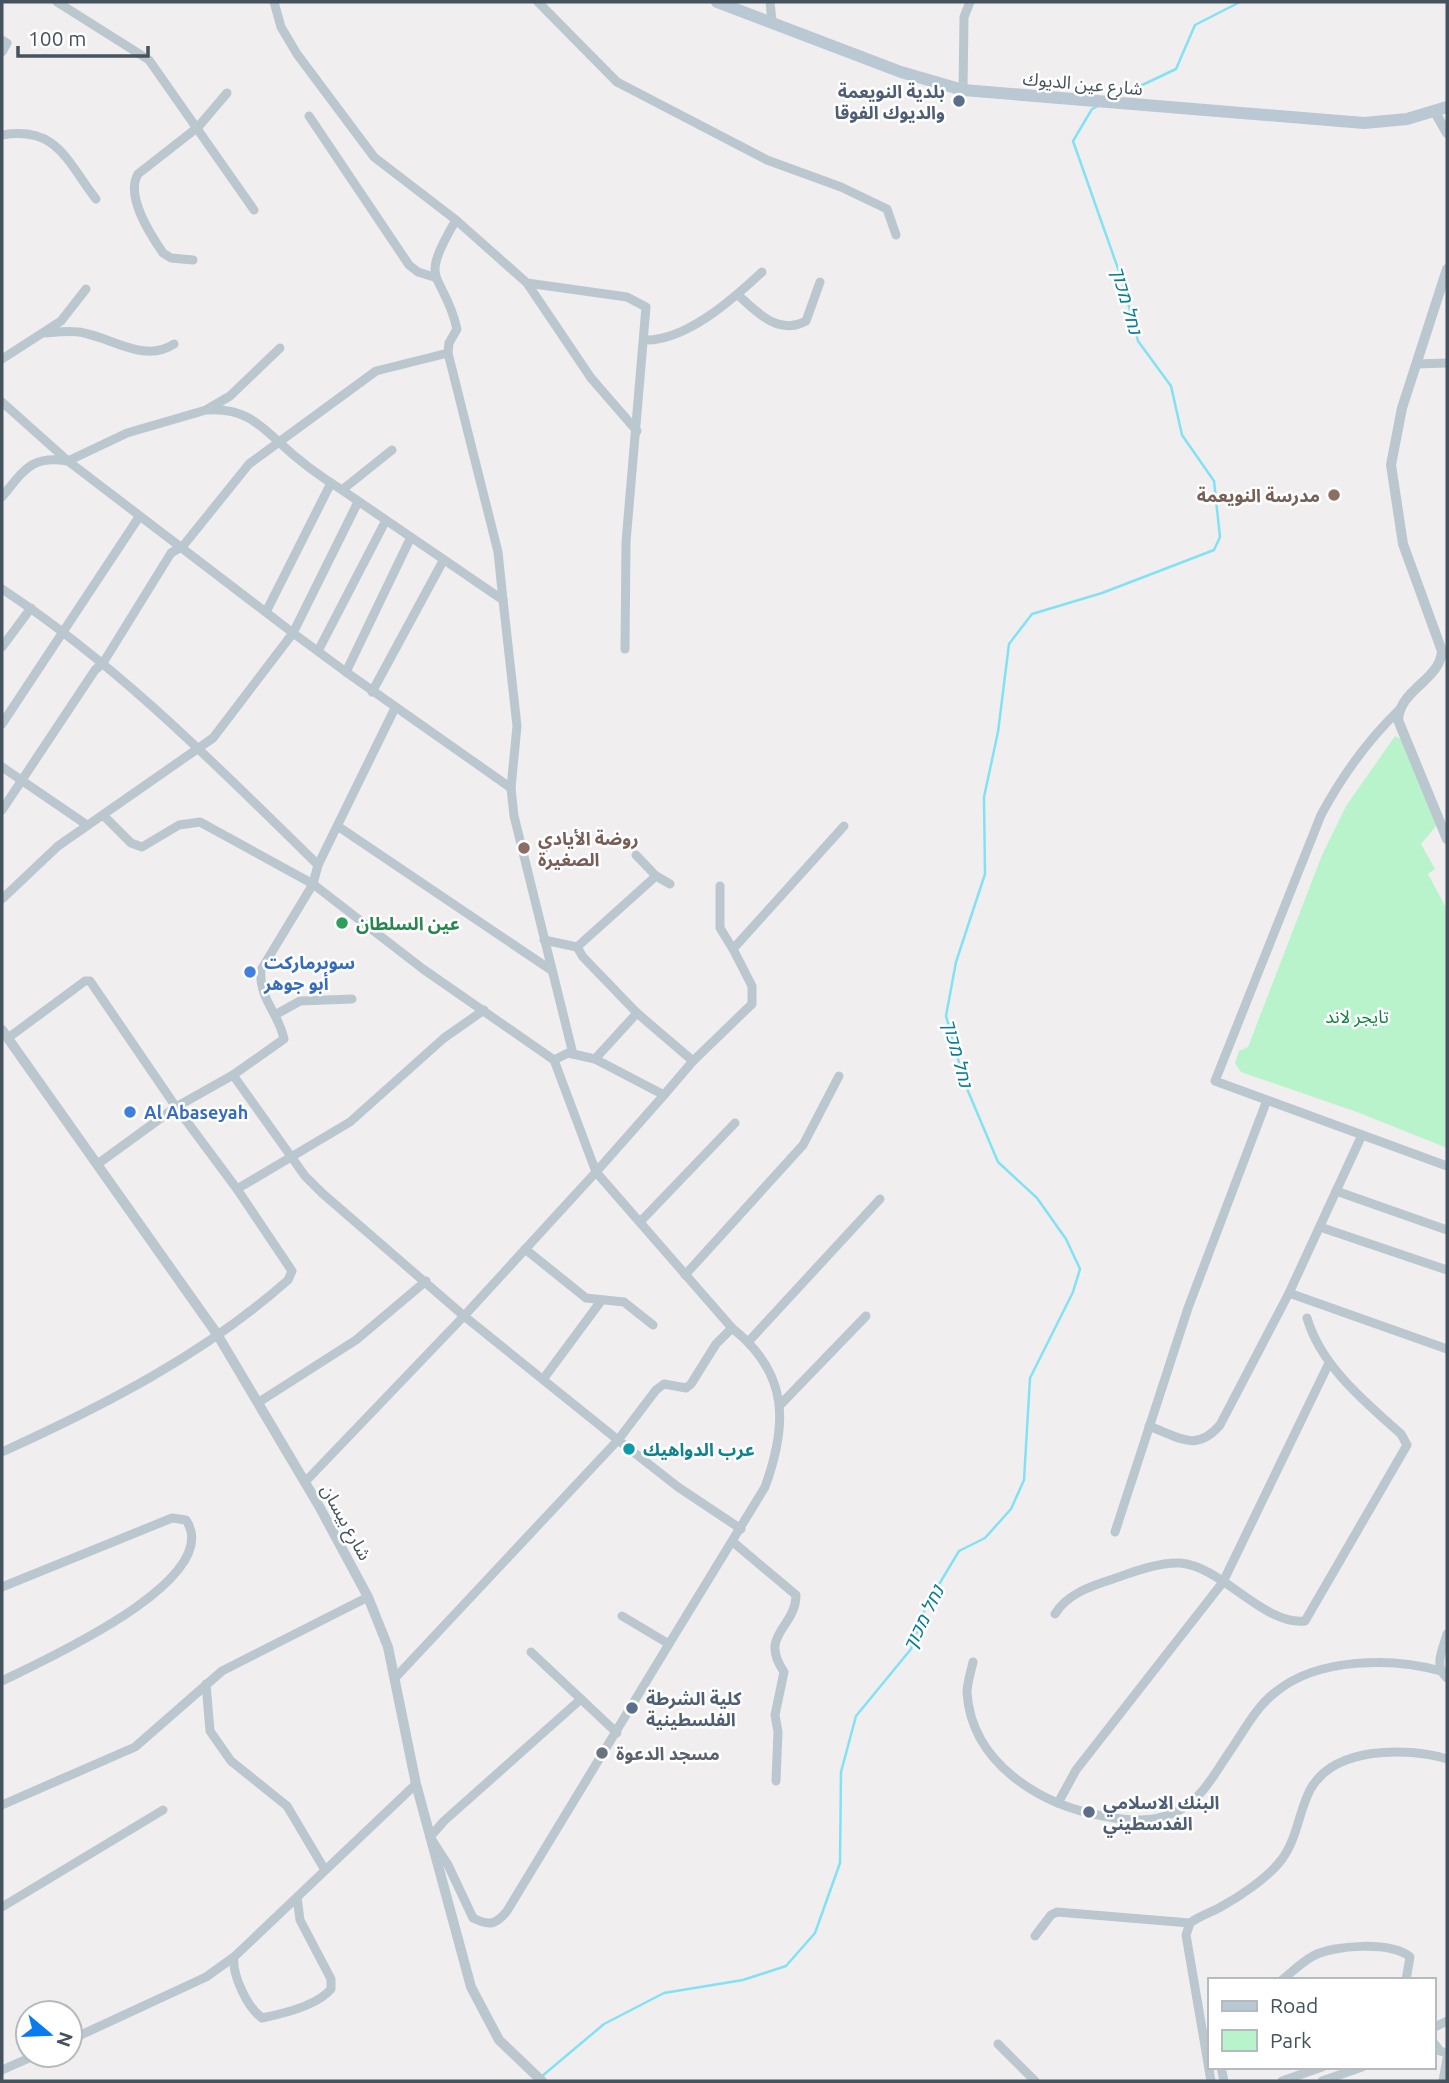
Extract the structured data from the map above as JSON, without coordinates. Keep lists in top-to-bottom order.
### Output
{
  "streets": {
    "main road": ["شارع عين الديوك"],
    "street": ["شارع بيسان"]
  },
  "water": ["נחל מכוך"],
  "parks": ["تايجر لاند"],
  "places": [
    "بلدية النويعمة والديوك الفوقا",
    "مدرسة النويعمة",
    "روضة الأيادي الصغيرة",
    "عين السلطان",
    "سوبرماركت أبو جوهر",
    "Al Abaseyah",
    "عرب الدواهيك",
    "كلية الشرطة الفلسطينية",
    "مسجد الدعوة",
    "البنك الاسلامي الفدسطيني"
  ],
  "legend": ["Road", "Park"],
  "scale_bar": "100 m",
  "north": "right"
}
